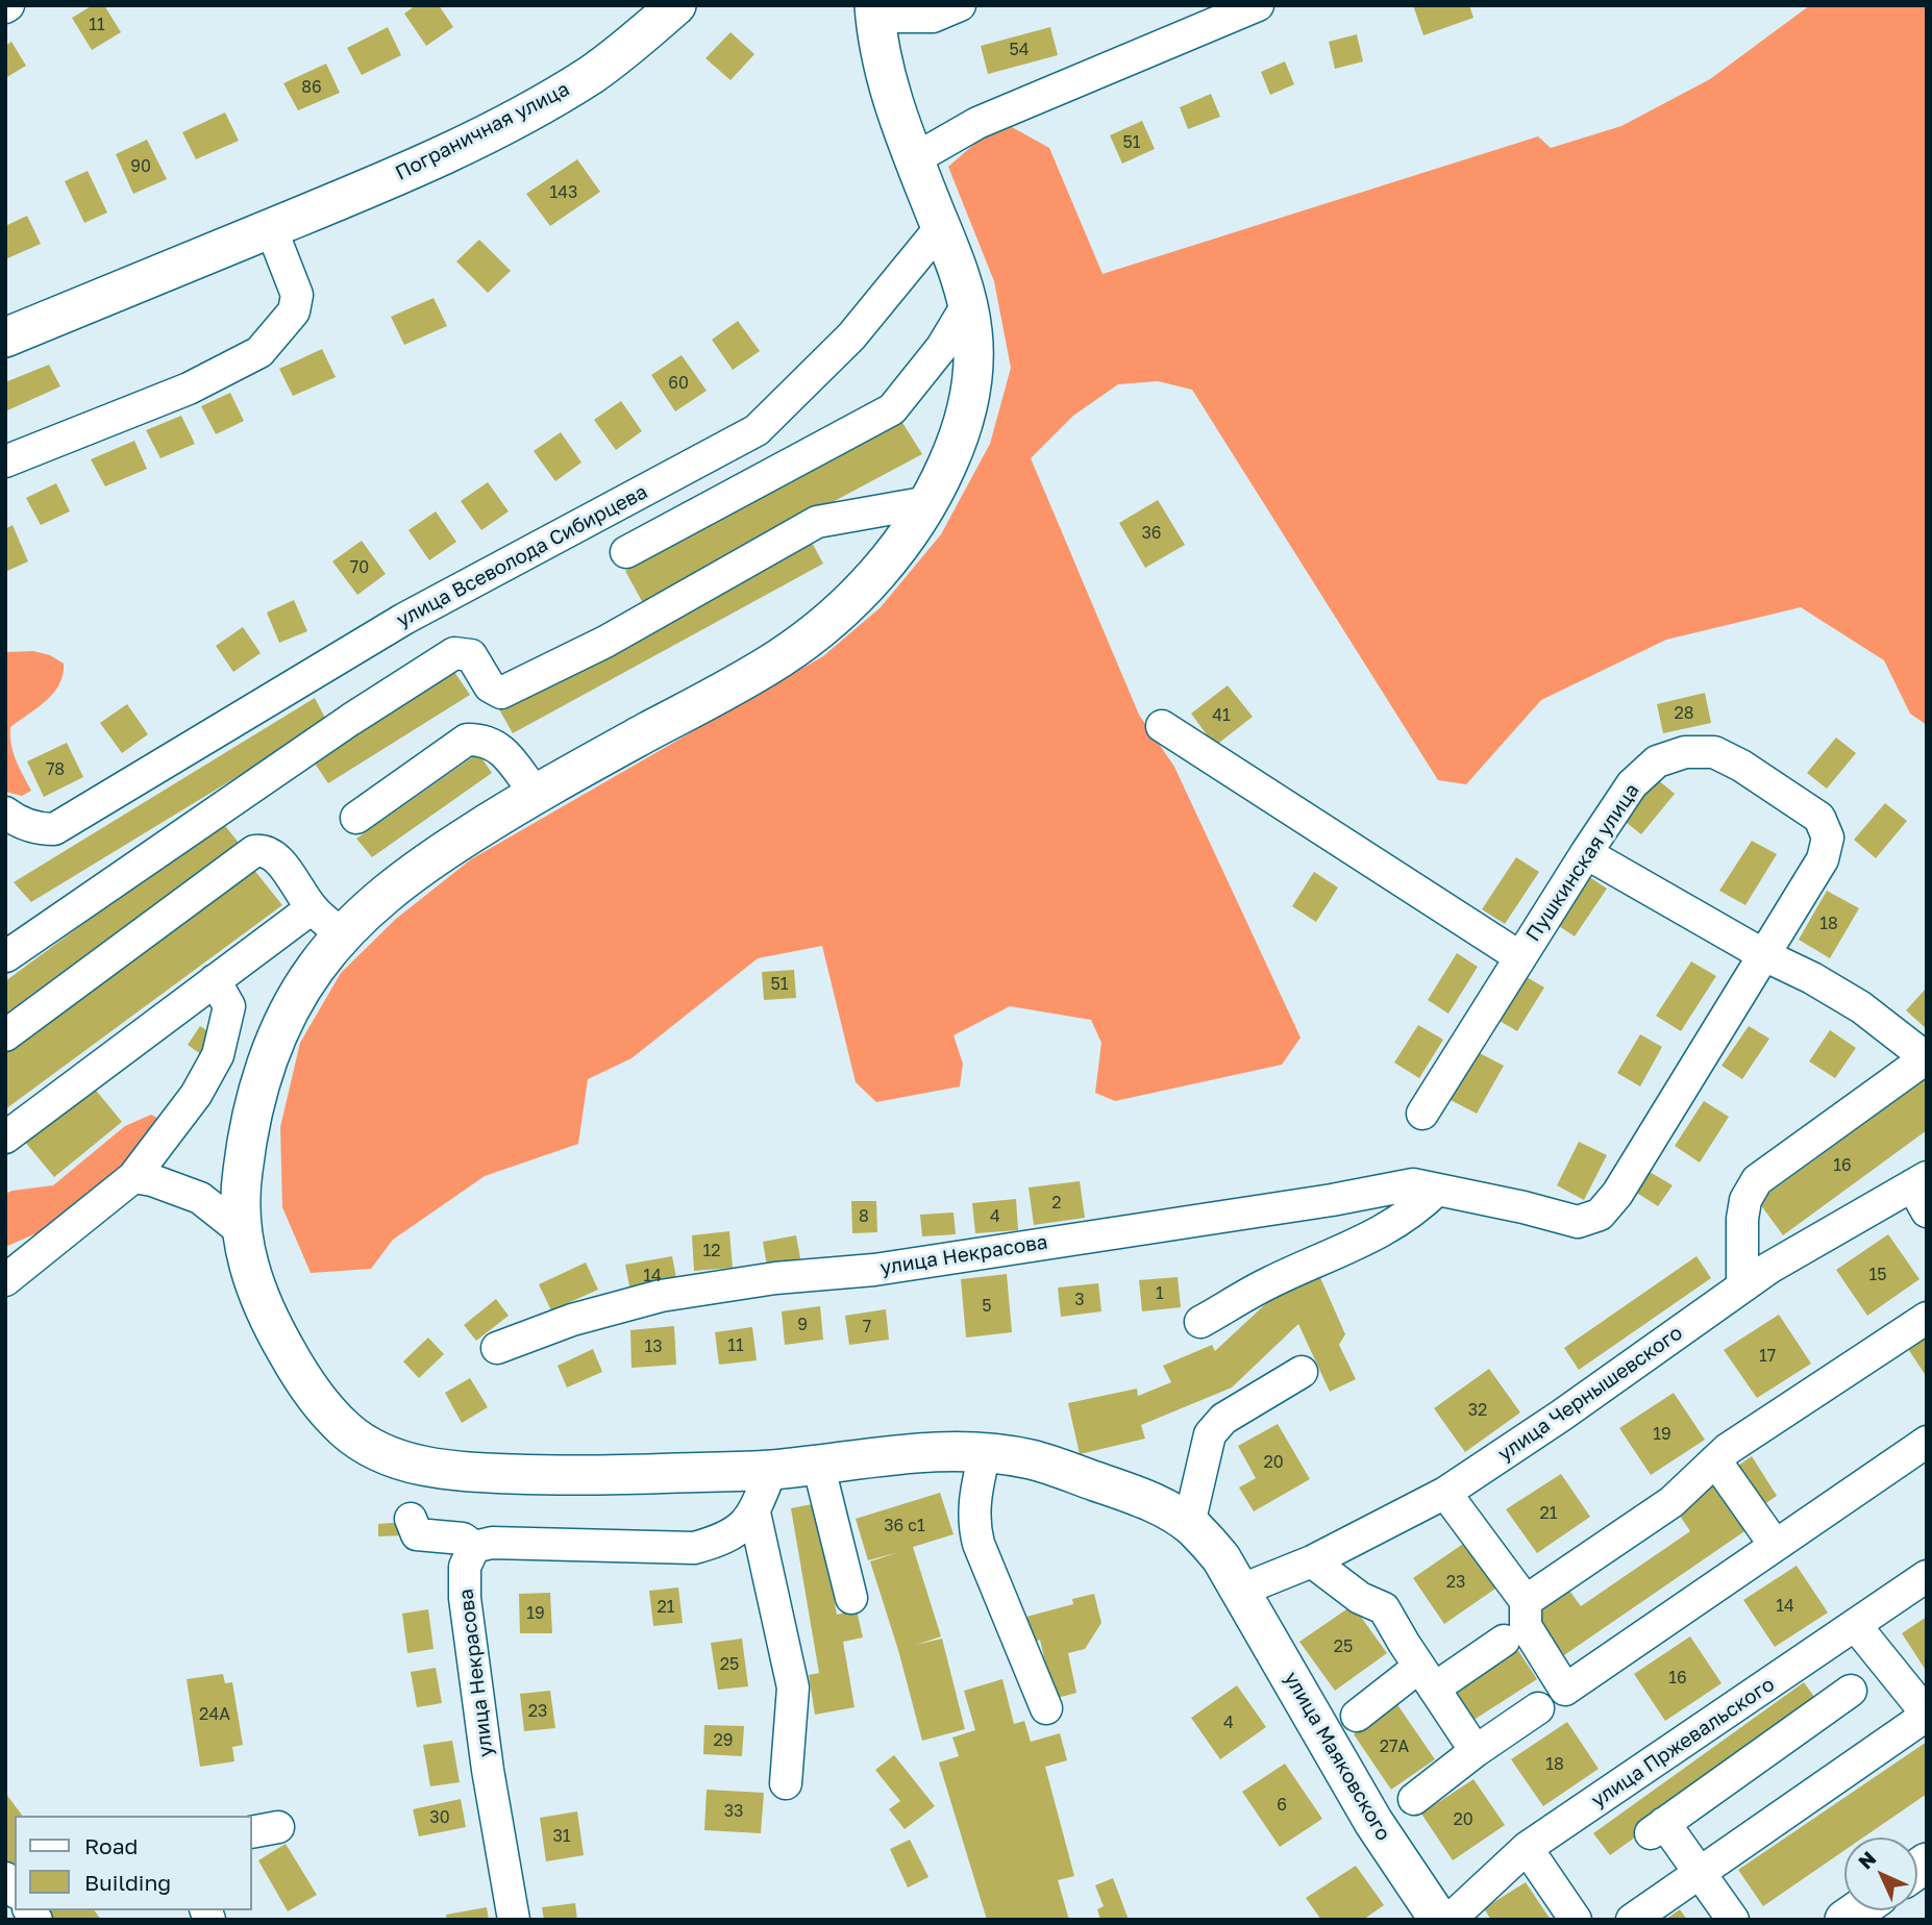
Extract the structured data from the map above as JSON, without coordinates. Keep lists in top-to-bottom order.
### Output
{
  "streets": {
    "main road": ["Пограничная улица", "улица Маяковского"],
    "street": [
      "улица Всеволода Сибирцева",
      "Пушкинская улица",
      "улица Некрасова",
      "улица Чернышевского",
      "улица Пржевальского"
    ]
  },
  "crossings": [
    ["улица Всеволода Сибирцева", "улица Маяковского"],
    ["Пушкинская улица", "улица Некрасова"],
    ["улица Чернышевского", "улица Маяковского"],
    ["улица Пржевальского", "улица Маяковского"]
  ],
  "house_numbers": [
    "11",
    "54",
    "86",
    "51",
    "90",
    "143",
    "60",
    "36",
    "70",
    "28",
    "41",
    "78",
    "18",
    "51",
    "16",
    "2",
    "8",
    "4",
    "12",
    "15",
    "14",
    "1",
    "3",
    "5",
    "9",
    "7",
    "11",
    "13",
    "17",
    "32",
    "19",
    "20",
    "21",
    "36 с1",
    "23",
    "14",
    "21",
    "19",
    "25",
    "25",
    "16",
    "23",
    "24А",
    "4",
    "29",
    "27А",
    "18",
    "6",
    "33",
    "30",
    "20",
    "31"
  ],
  "legend": ["Road", "Building"],
  "north": "top left"
}
